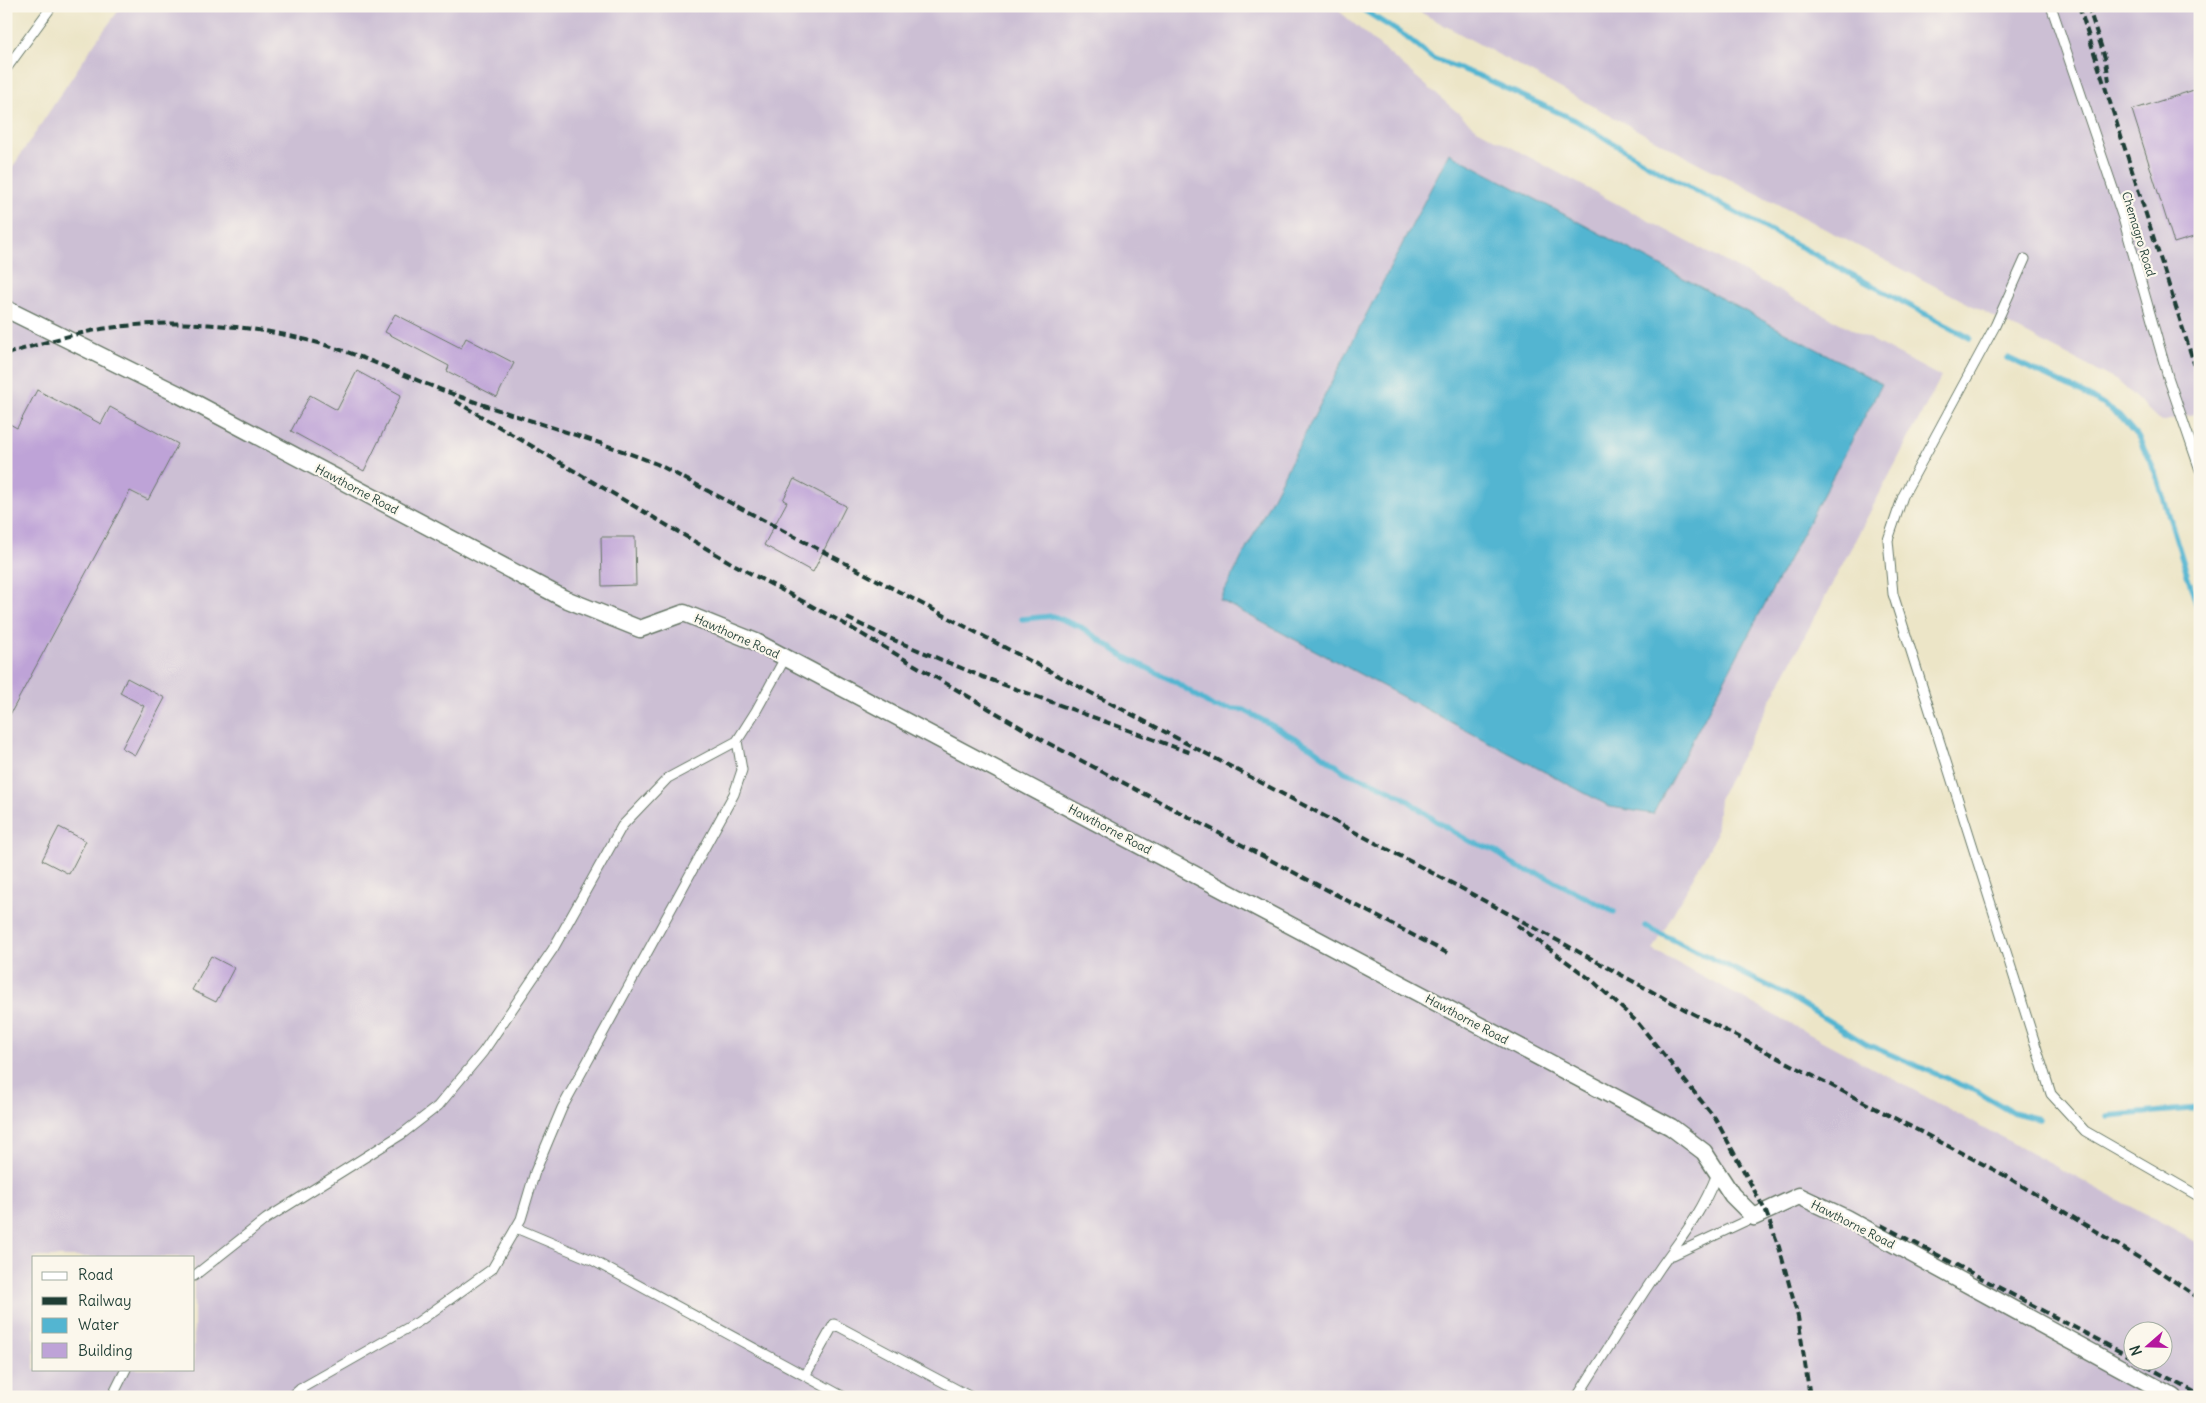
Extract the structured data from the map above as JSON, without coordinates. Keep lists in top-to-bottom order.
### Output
{
  "streets": {
    "street": ["Hawthorne Road"],
    "lane": ["Chemagro Road"]
  },
  "legend": [
    "Road",
    "Railway",
    "Water",
    "Building"
  ],
  "north": "left"
}
